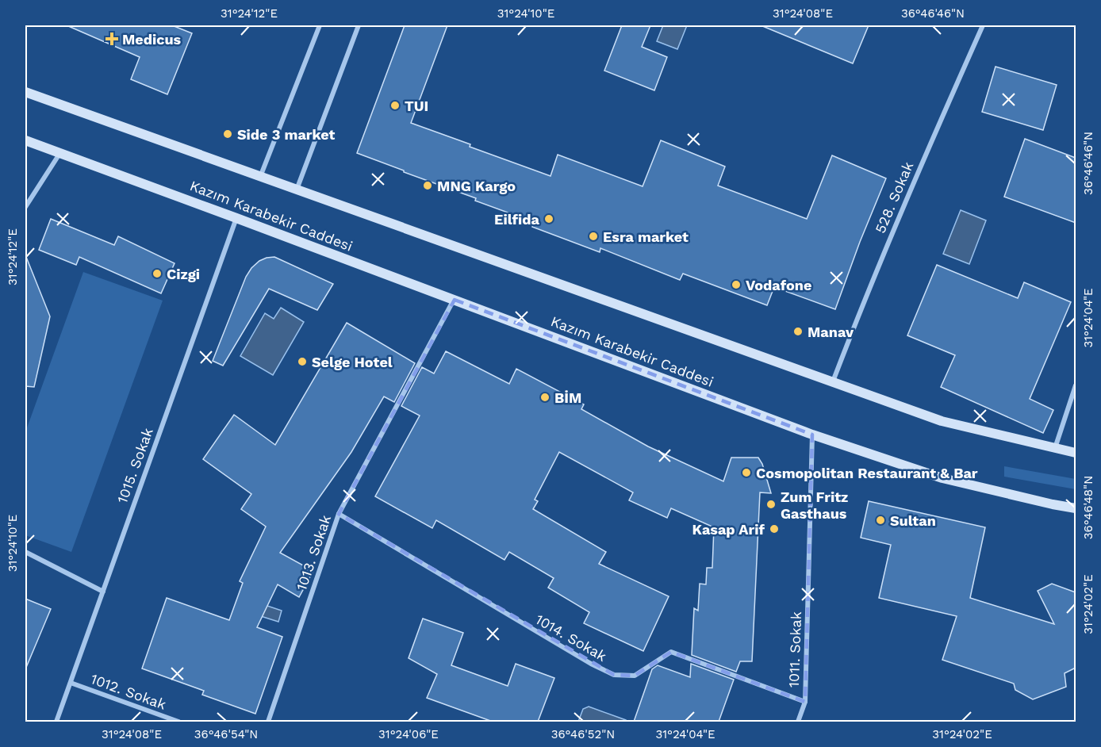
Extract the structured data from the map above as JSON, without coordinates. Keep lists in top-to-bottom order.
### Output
{
  "streets": {
    "main road": ["Kazım Karabekir Caddesi"],
    "street": [
      "528. Sokak",
      "1015. Sokak",
      "1013. Sokak",
      "1014. Sokak",
      "1011. Sokak",
      "1012. Sokak"
    ]
  },
  "crossings": [
    ["Kazım Karabekir Caddesi", "1015. Sokak"],
    ["Kazım Karabekir Caddesi", "1013. Sokak"],
    ["Kazım Karabekir Caddesi", "1011. Sokak"],
    ["1015. Sokak", "1012. Sokak"],
    ["1013. Sokak", "1014. Sokak"],
    ["1014. Sokak", "1011. Sokak"]
  ],
  "places": {
    "health": ["Medicus"],
    "other": [
      "TUI",
      "Side 3 market",
      "MNG Kargo",
      "Eilfida",
      "Esra market",
      "Cizgi",
      "Vodafone",
      "Manav",
      "Selge Hotel",
      "BİM",
      "Cosmopolitan Restaurant & Bar",
      "Zum Fritz Gasthaus",
      "Sultan",
      "Kasap Arif"
    ]
  },
  "coordinates": [
    "31°24'12\"E",
    "31°24'10\"E",
    "31°24'08\"E",
    "36°46'46\"N",
    "31°24'04\"E",
    "36°46'48\"N",
    "31°24'02\"E",
    "36°46'54\"N",
    "31°24'06\"E",
    "36°46'52\"N"
  ]
}
